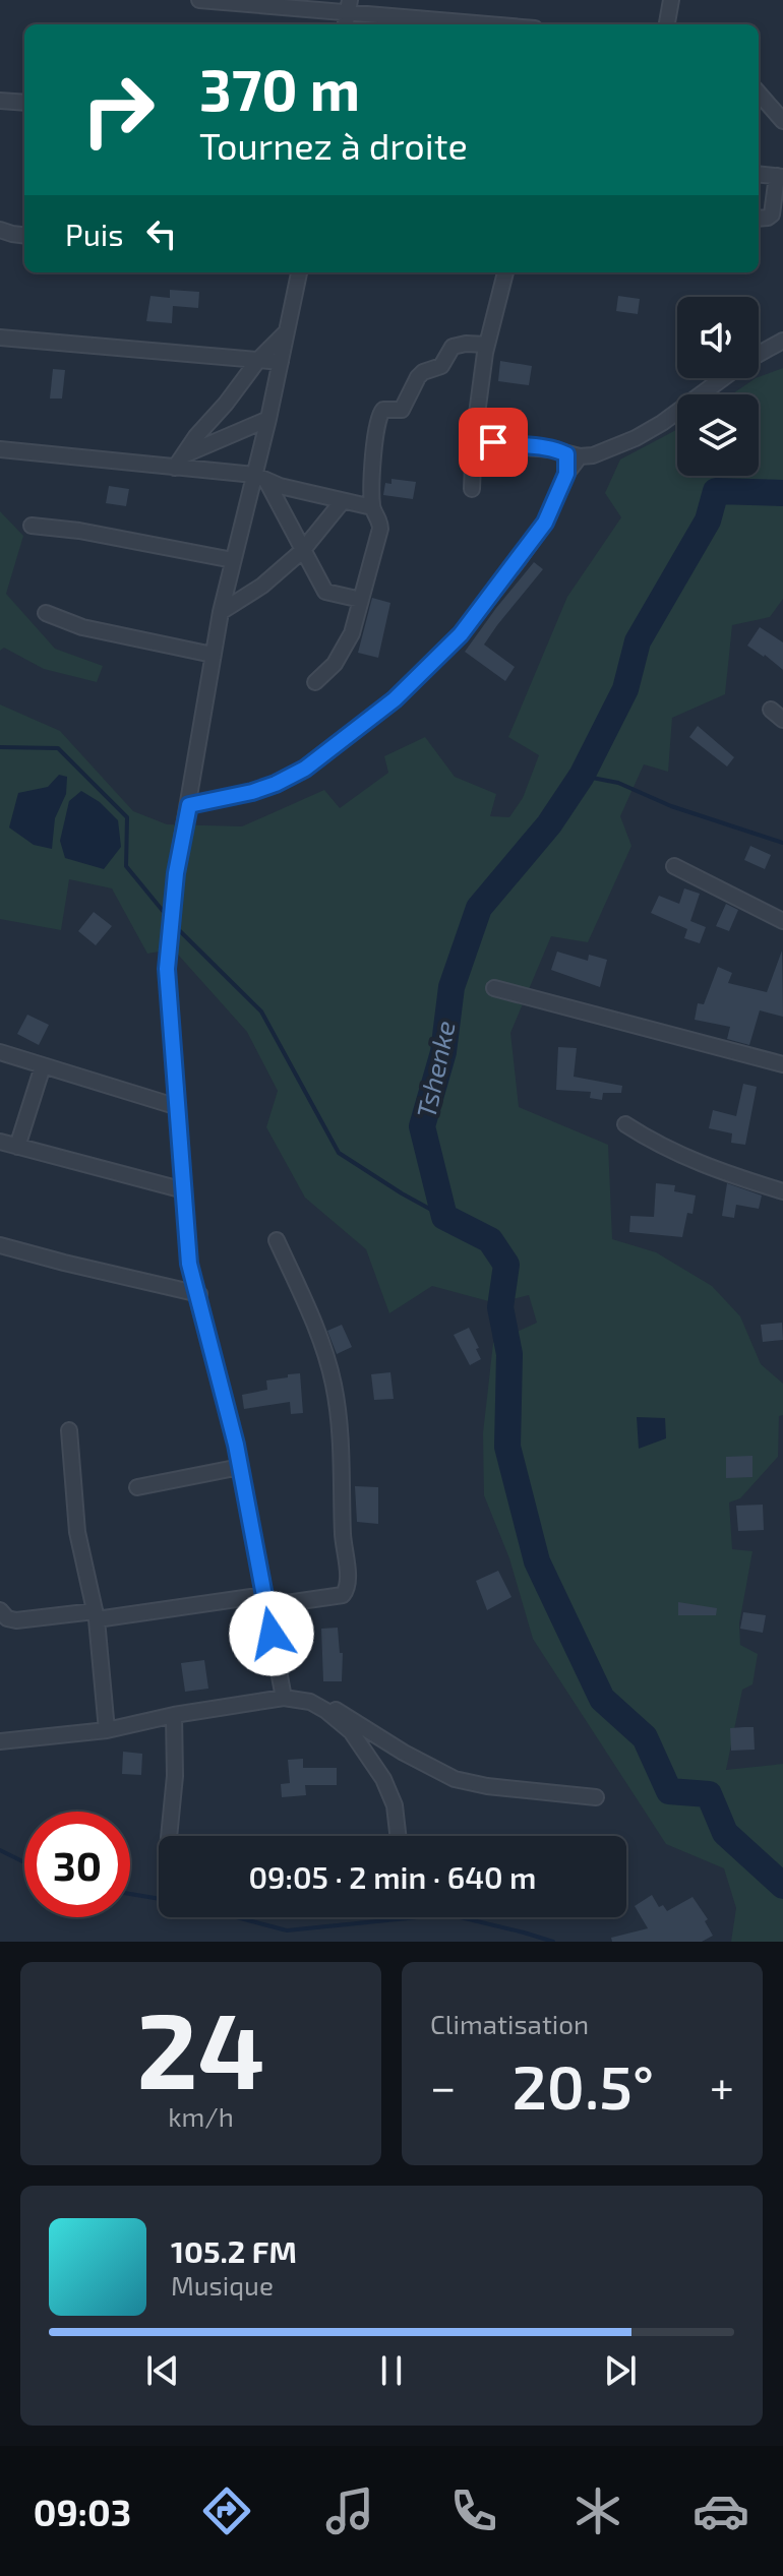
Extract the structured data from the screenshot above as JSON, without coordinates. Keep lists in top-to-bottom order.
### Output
{
  "water": ["Tshenke"],
  "page": {
    "turn": ["370 m", "Tournez à droite"],
    "then": "Puis",
    "limit": "30",
    "trip": "09:05 · 2 min · 640 m",
    "tile": [
      ["24", "km/h"],
      "Climatisation"
    ],
    "heat": ["−", "20.5°", "+"],
    "song": ["105.2 FM", "Musique"],
    "tabs": "09:03"
  }
}
